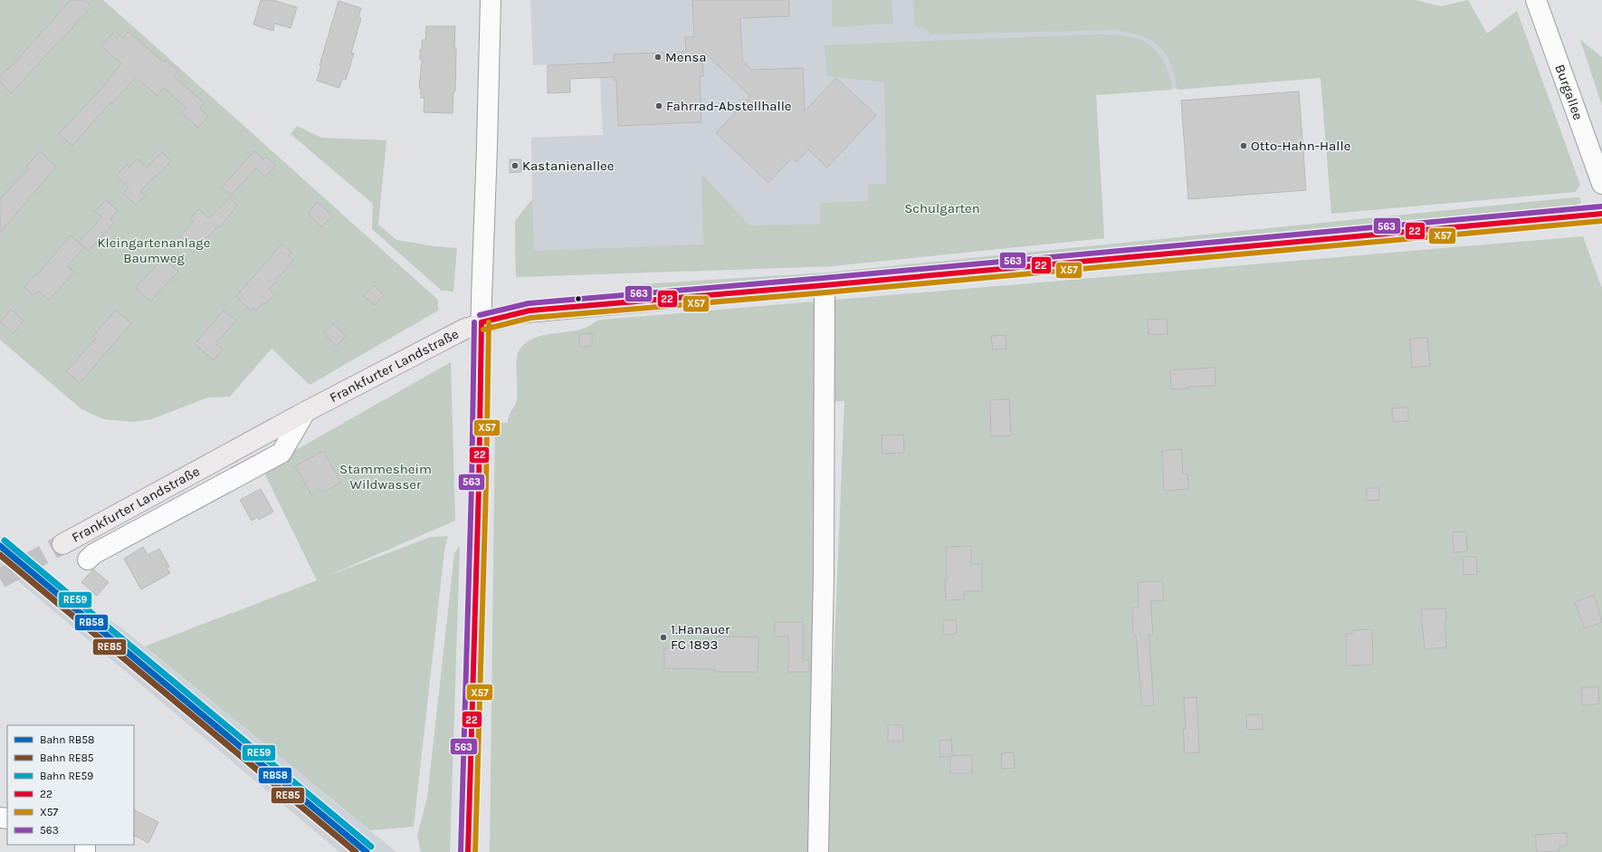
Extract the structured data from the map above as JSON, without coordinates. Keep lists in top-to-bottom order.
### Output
{
  "streets": {
    "main road": ["Frankfurter Landstraße"],
    "street": ["Burgallee"]
  },
  "parks": ["Schulgarten", "Kleingartenanlage Baumweg", "Stammesheim Wildwasser"],
  "places": [
    "Mensa",
    "Fahrrad-Abstellhalle",
    "Otto-Hahn-Halle",
    "Kastanienallee",
    "1.Hanauer FC 1893"
  ],
  "lines": [
    "transit line 563",
    "transit line 22",
    "transit line X57",
    "rail line RE59",
    "rail line RB58",
    "rail line RE85"
  ],
  "legend": [
    "Bahn RB58",
    "Bahn RE85",
    "Bahn RE59",
    "22",
    "X57",
    "563"
  ]
}
